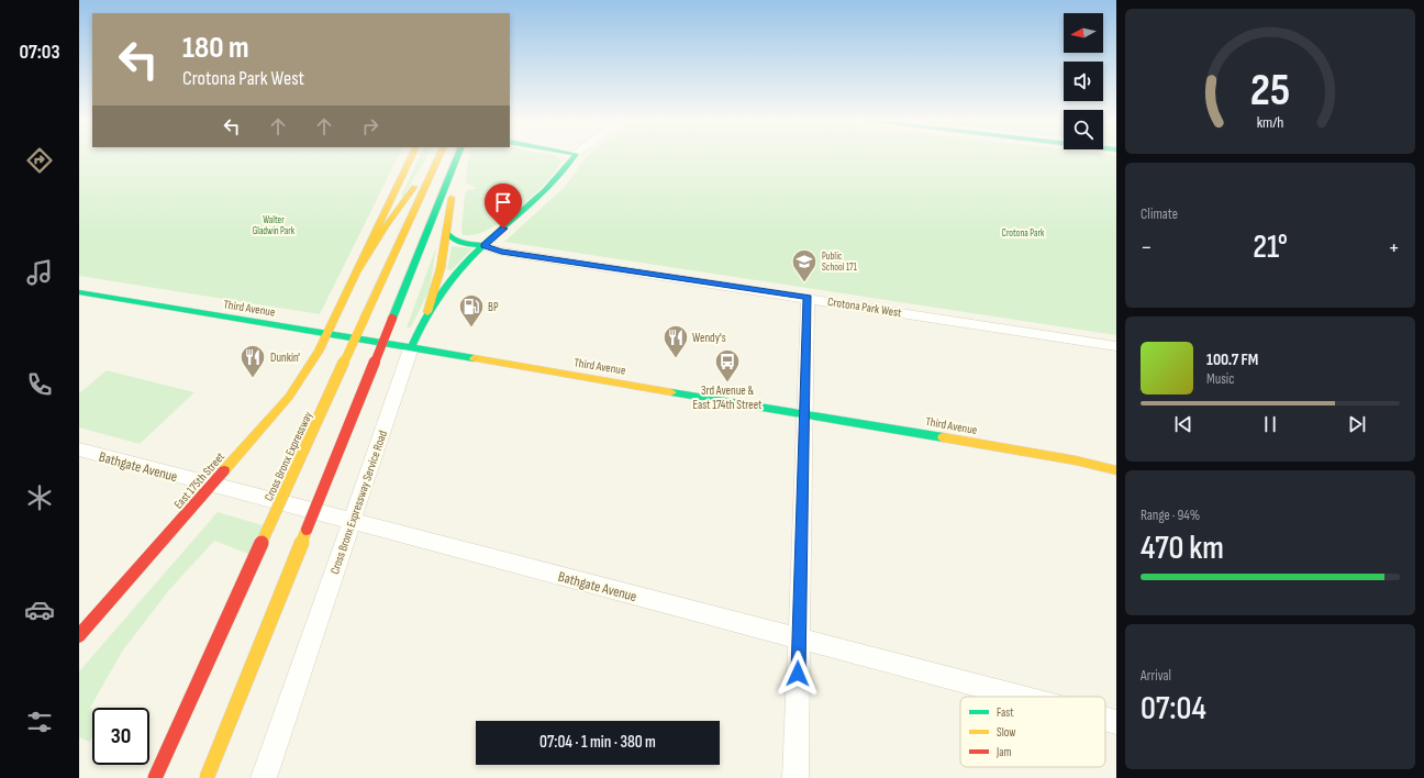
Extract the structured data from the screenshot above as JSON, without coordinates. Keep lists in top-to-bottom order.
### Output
{
  "streets": {
    "main road": [
      "Third Avenue",
      "Cross Bronx Expressway",
      "East 175th Street",
      "Cross Bronx Expressway Service Road"
    ],
    "street": ["Crotona Park West", "Bathgate Avenue"]
  },
  "crossings": [
    ["Crotona Park West", "Cross Bronx Expressway Service Road"],
    ["Third Avenue", "East 175th Street"],
    ["Third Avenue", "Cross Bronx Expressway Service Road"],
    ["Bathgate Avenue", "East 175th Street"],
    ["Bathgate Avenue", "Cross Bronx Expressway Service Road"]
  ],
  "parks": ["Walter Gladwin Park", "Crotona Park"],
  "places": {
    "school or university": ["Public School 171"],
    "fuel station": ["BP"],
    "restaurant": ["Wendy's", "Dunkin'"],
    "bus stop": ["3rd Avenue & East 174th Street"]
  },
  "legend": ["Fast", "Slow", "Jam"],
  "north": "left",
  "page": {
    "tabs": "07:03",
    "turn": ["180 m", "Crotona Park West"],
    "tile": [
      "Climate",
      ["Range · 94%", "470 km"],
      ["Arrival", "07:04"]
    ],
    "heat": ["−", "21°", "+"],
    "song": ["100.7 FM", "Music"],
    "limit": "30",
    "trip": "07:04 · 1 min · 380 m",
    "gauge": ["25", "km/h"]
  }
}
